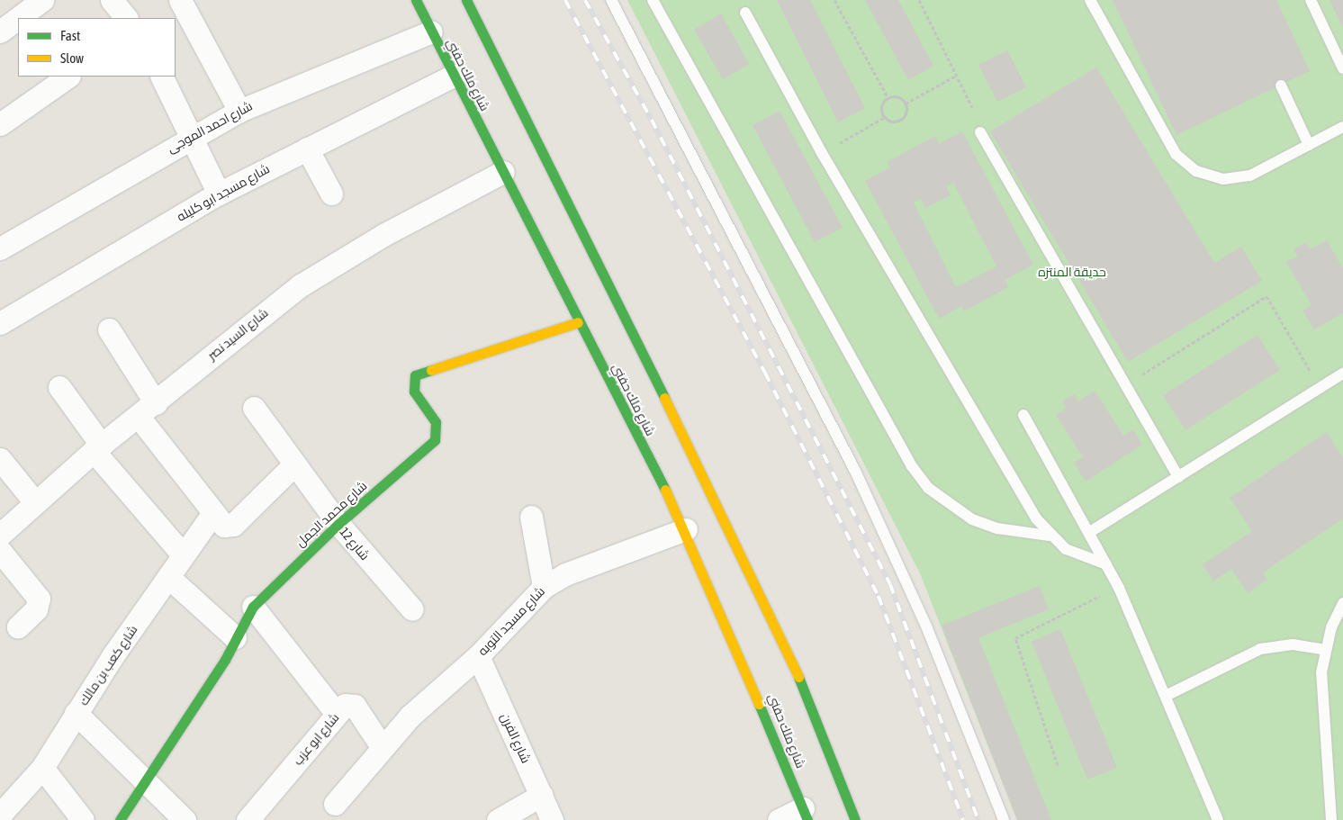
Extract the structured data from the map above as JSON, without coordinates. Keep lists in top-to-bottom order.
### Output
{
  "streets": {
    "main road": ["شارع ملك حفني", "شارع محمد الجمل"],
    "street": [
      "شارع احمد الموجى",
      "شارع مسجد ابو كليله",
      "شارع السيد نصر",
      "شارع 12",
      "شارع مسجد التوبه",
      "شارع كعب بن مالك",
      "شارع الفرن",
      "شارع ابو عزب"
    ]
  },
  "crossings": [
    ["شارع ملك حفني", "شارع احمد الموجى"],
    ["شارع ملك حفني", "شارع مسجد ابو كليله"],
    ["شارع ملك حفني", "شارع السيد نصر"],
    ["شارع ملك حفني", "شارع محمد الجمل"],
    ["شارع ملك حفني", "شارع مسجد التوبه"],
    ["شارع محمد الجمل", "شارع 12"],
    ["شارع مسجد التوبه", "شارع الفرن"],
    ["شارع مسجد التوبه", "شارع ابو عزب"]
  ],
  "parks": ["حديقة المنتزه"],
  "legend": ["Fast", "Slow"]
}
